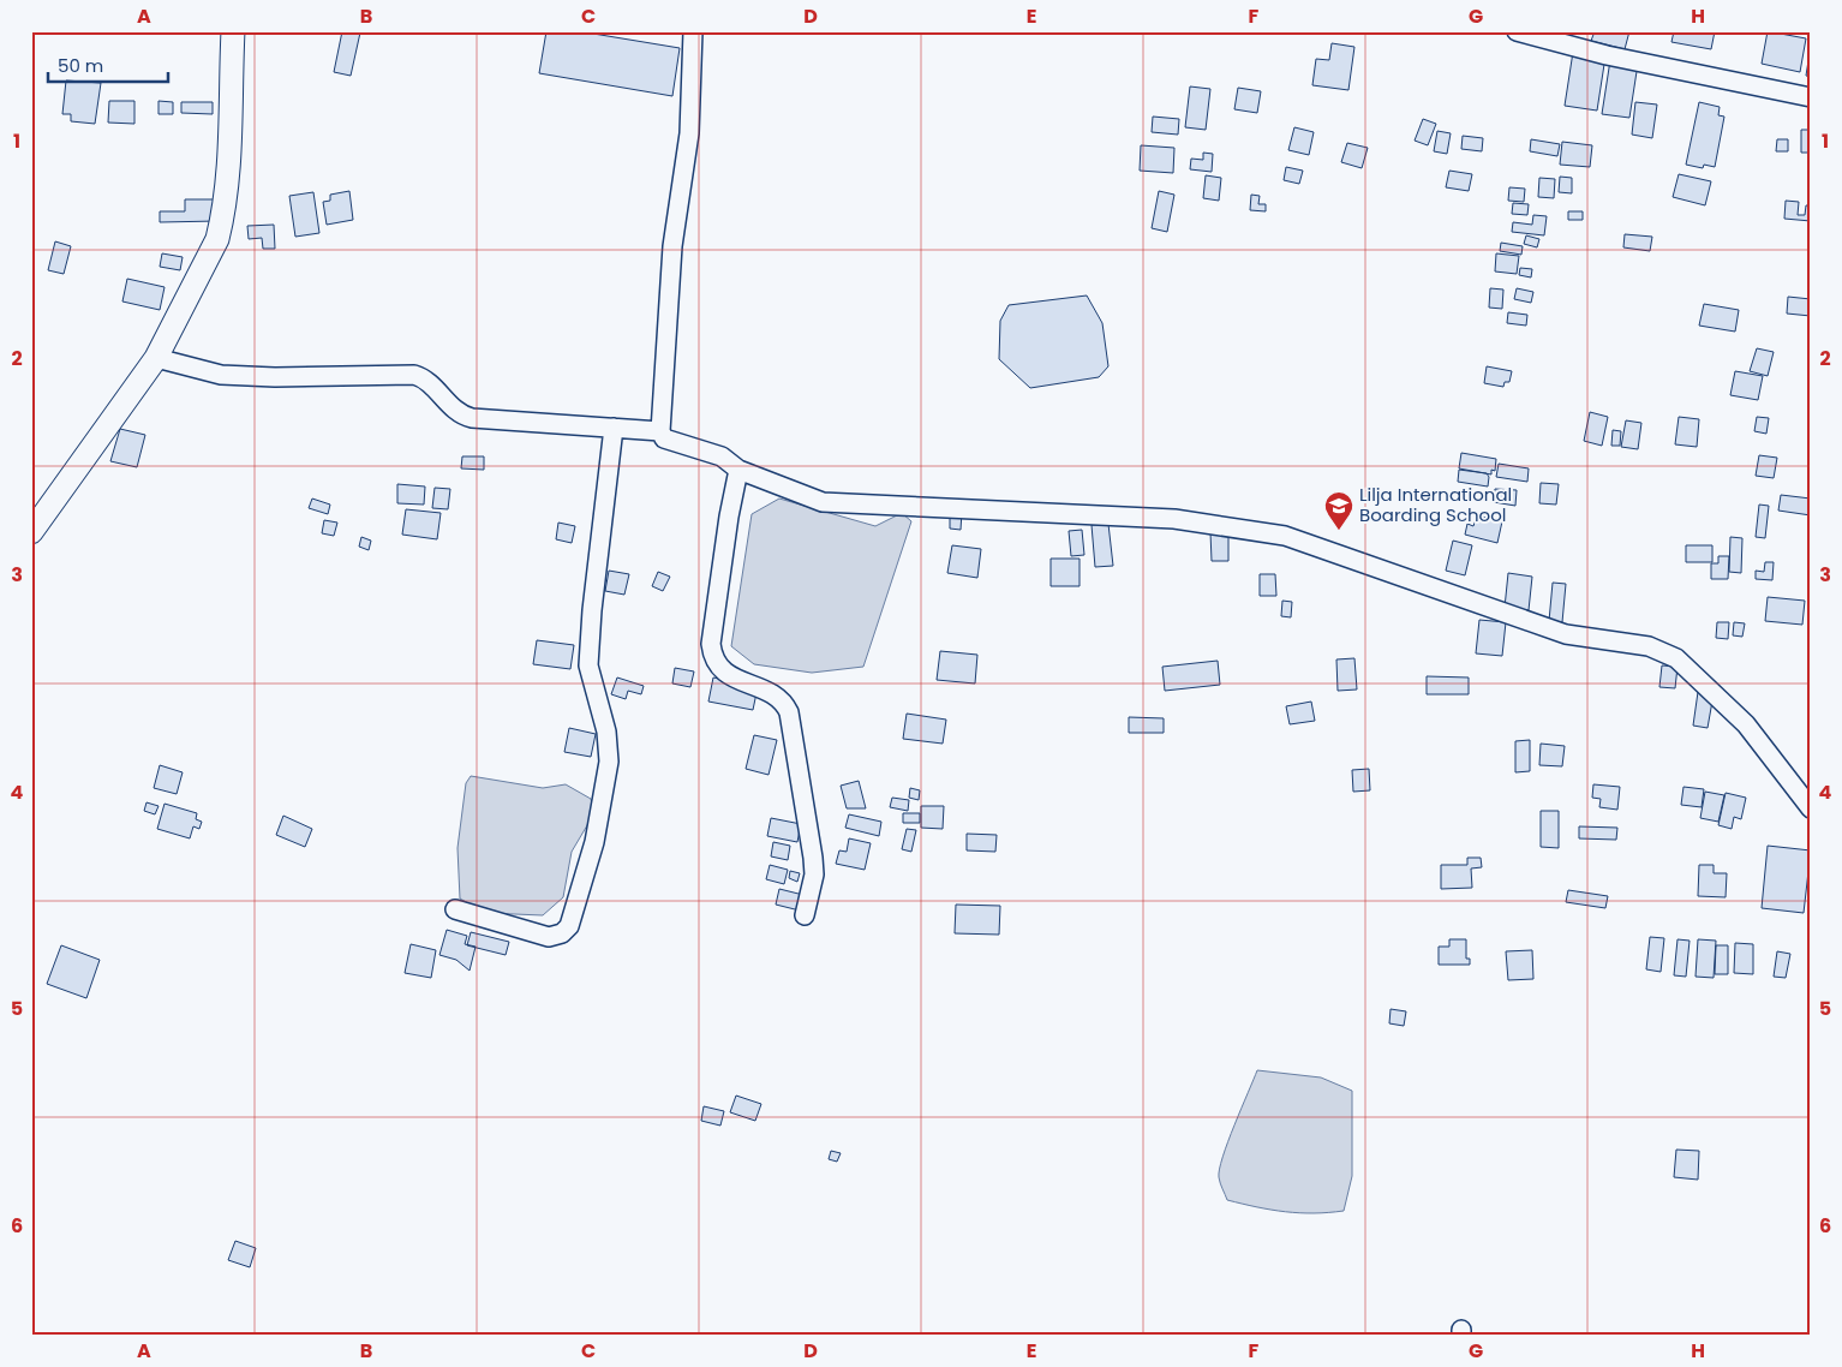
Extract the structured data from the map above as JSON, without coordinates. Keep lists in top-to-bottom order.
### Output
{
  "places": {
    "school or university": ["Lilja International Boarding School"]
  },
  "scale_bar": "50 m",
  "grid": {
    "columns": [
      "A",
      "B",
      "C",
      "D",
      "E",
      "F",
      "G",
      "H"
    ],
    "rows": [
      "1",
      "2",
      "3",
      "4",
      "5",
      "6"
    ]
  }
}
